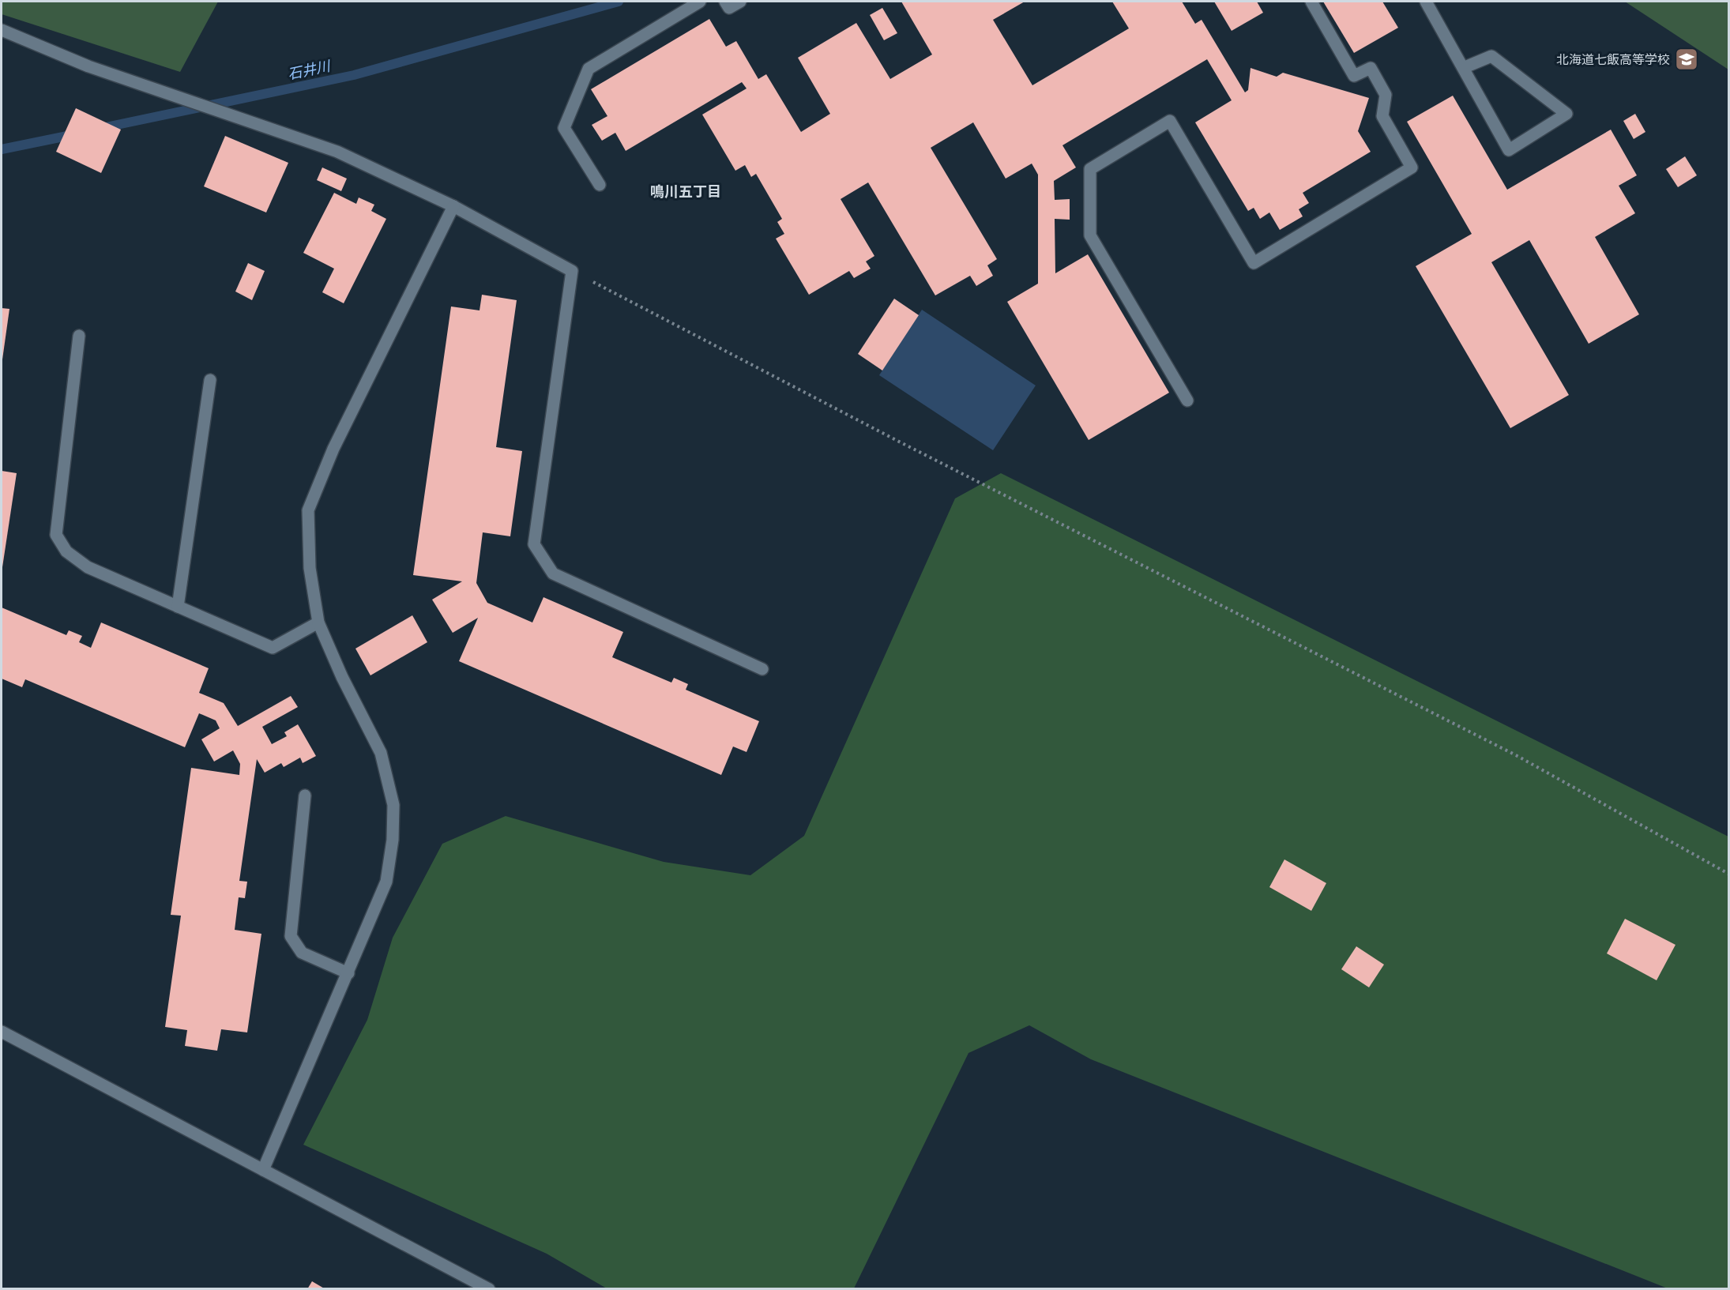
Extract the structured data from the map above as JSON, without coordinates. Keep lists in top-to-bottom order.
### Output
{
  "districts": ["鳴川五丁目"],
  "water": ["石井川"],
  "places": {
    "school or university": ["北海道七飯高等学校"]
  }
}
